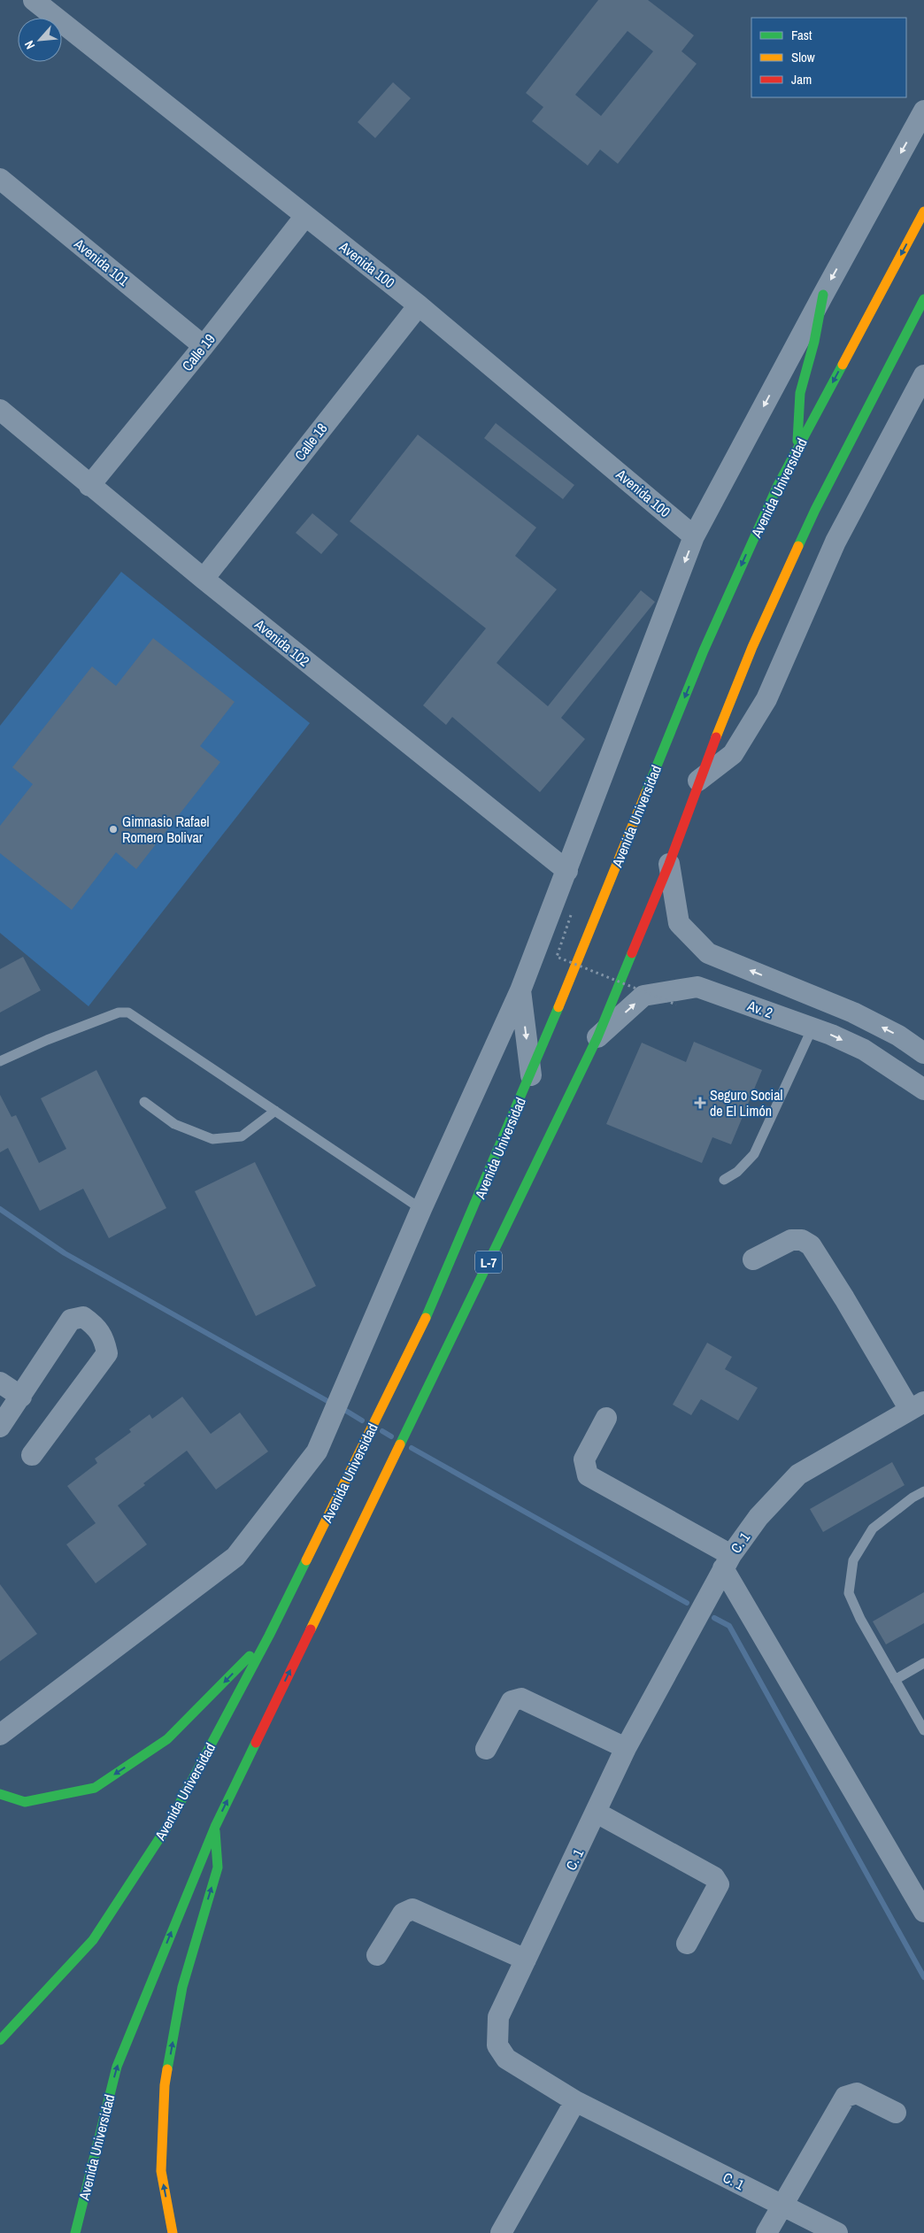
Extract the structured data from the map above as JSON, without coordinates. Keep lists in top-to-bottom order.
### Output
{
  "streets": {
    "main road": ["Avenida Universidad", "L-7"],
    "street": [
      "Avenida 101",
      "Avenida 100",
      "Calle 19",
      "Calle 18",
      "Avenida 102",
      "Av. 2",
      "C. 1"
    ]
  },
  "crossings": [
    ["Avenida 101", "Calle 19"],
    ["Avenida 100", "Calle 19"],
    ["Avenida 100", "Calle 18"],
    ["Calle 19", "Avenida 102"],
    ["Calle 18", "Avenida 102"],
    ["Avenida Universidad", "Av. 2"]
  ],
  "one_way": ["Av. 2"],
  "places": {
    "other": ["Gimnasio Rafael Romero Bolivar"],
    "health": ["Seguro Social de El Limón"]
  },
  "legend": ["Fast", "Slow", "Jam"],
  "north": "bottom left"
}
